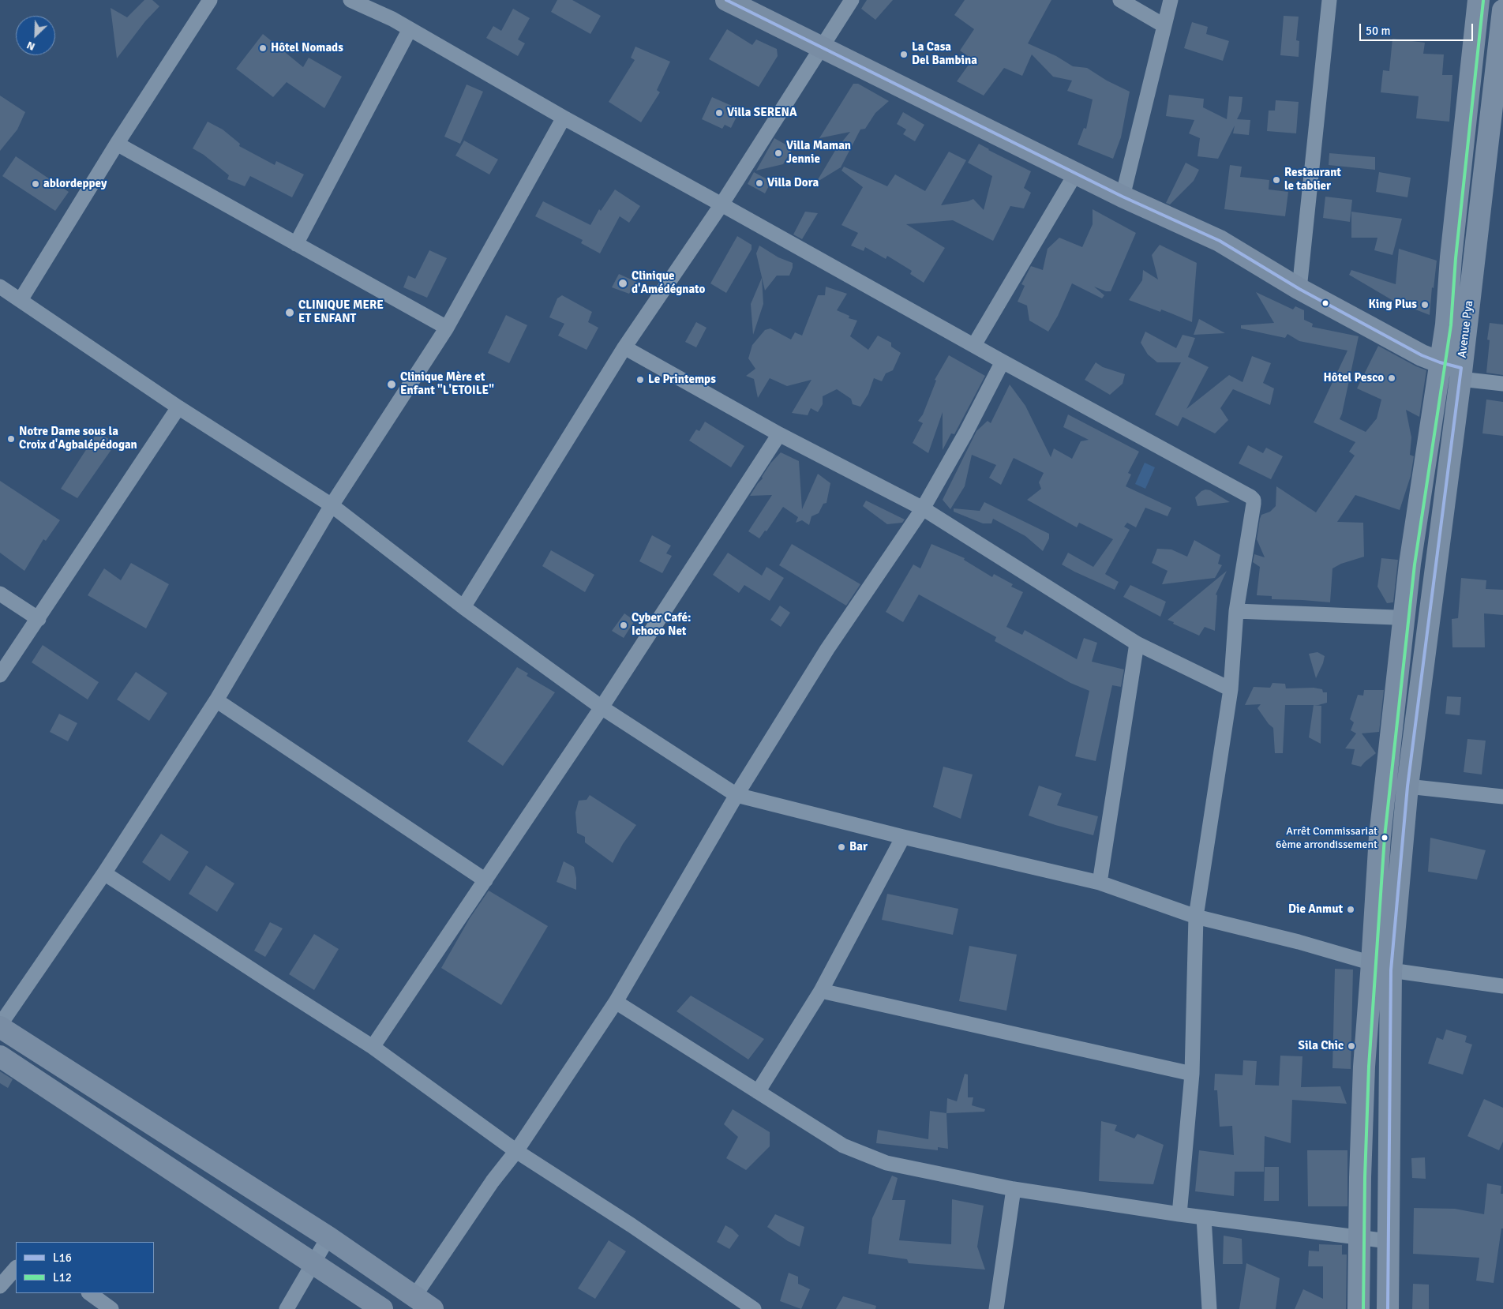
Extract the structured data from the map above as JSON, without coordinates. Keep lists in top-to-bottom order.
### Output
{
  "streets": {
    "main road": ["Avenue Pya"]
  },
  "places": [
    "Hôtel Nomads",
    "La Casa Del Bambina",
    "Villa SERENA",
    "Villa Maman Jennie",
    "Restaurant le tablier",
    "Villa Dora",
    "ablordeppey",
    "Clinique d'Amédégnato",
    "King Plus",
    "CLINIQUE MERE ET ENFANT",
    "Hôtel Pesco",
    "Le Printemps",
    "Clinique Mère et Enfant \"L'ETOILE\"",
    "Notre Dame sous la Croix d'Agbalépédogan",
    "Cyber Café: Ichoco Net",
    "Arrêt Commissariat 6ème arrondissement",
    "Bar",
    "Die Anmut",
    "Sila Chic"
  ],
  "lines": ["transit line L16", "transit line L12"],
  "legend": ["L16", "L12"],
  "scale_bar": "50 m",
  "north": "bottom left"
}
